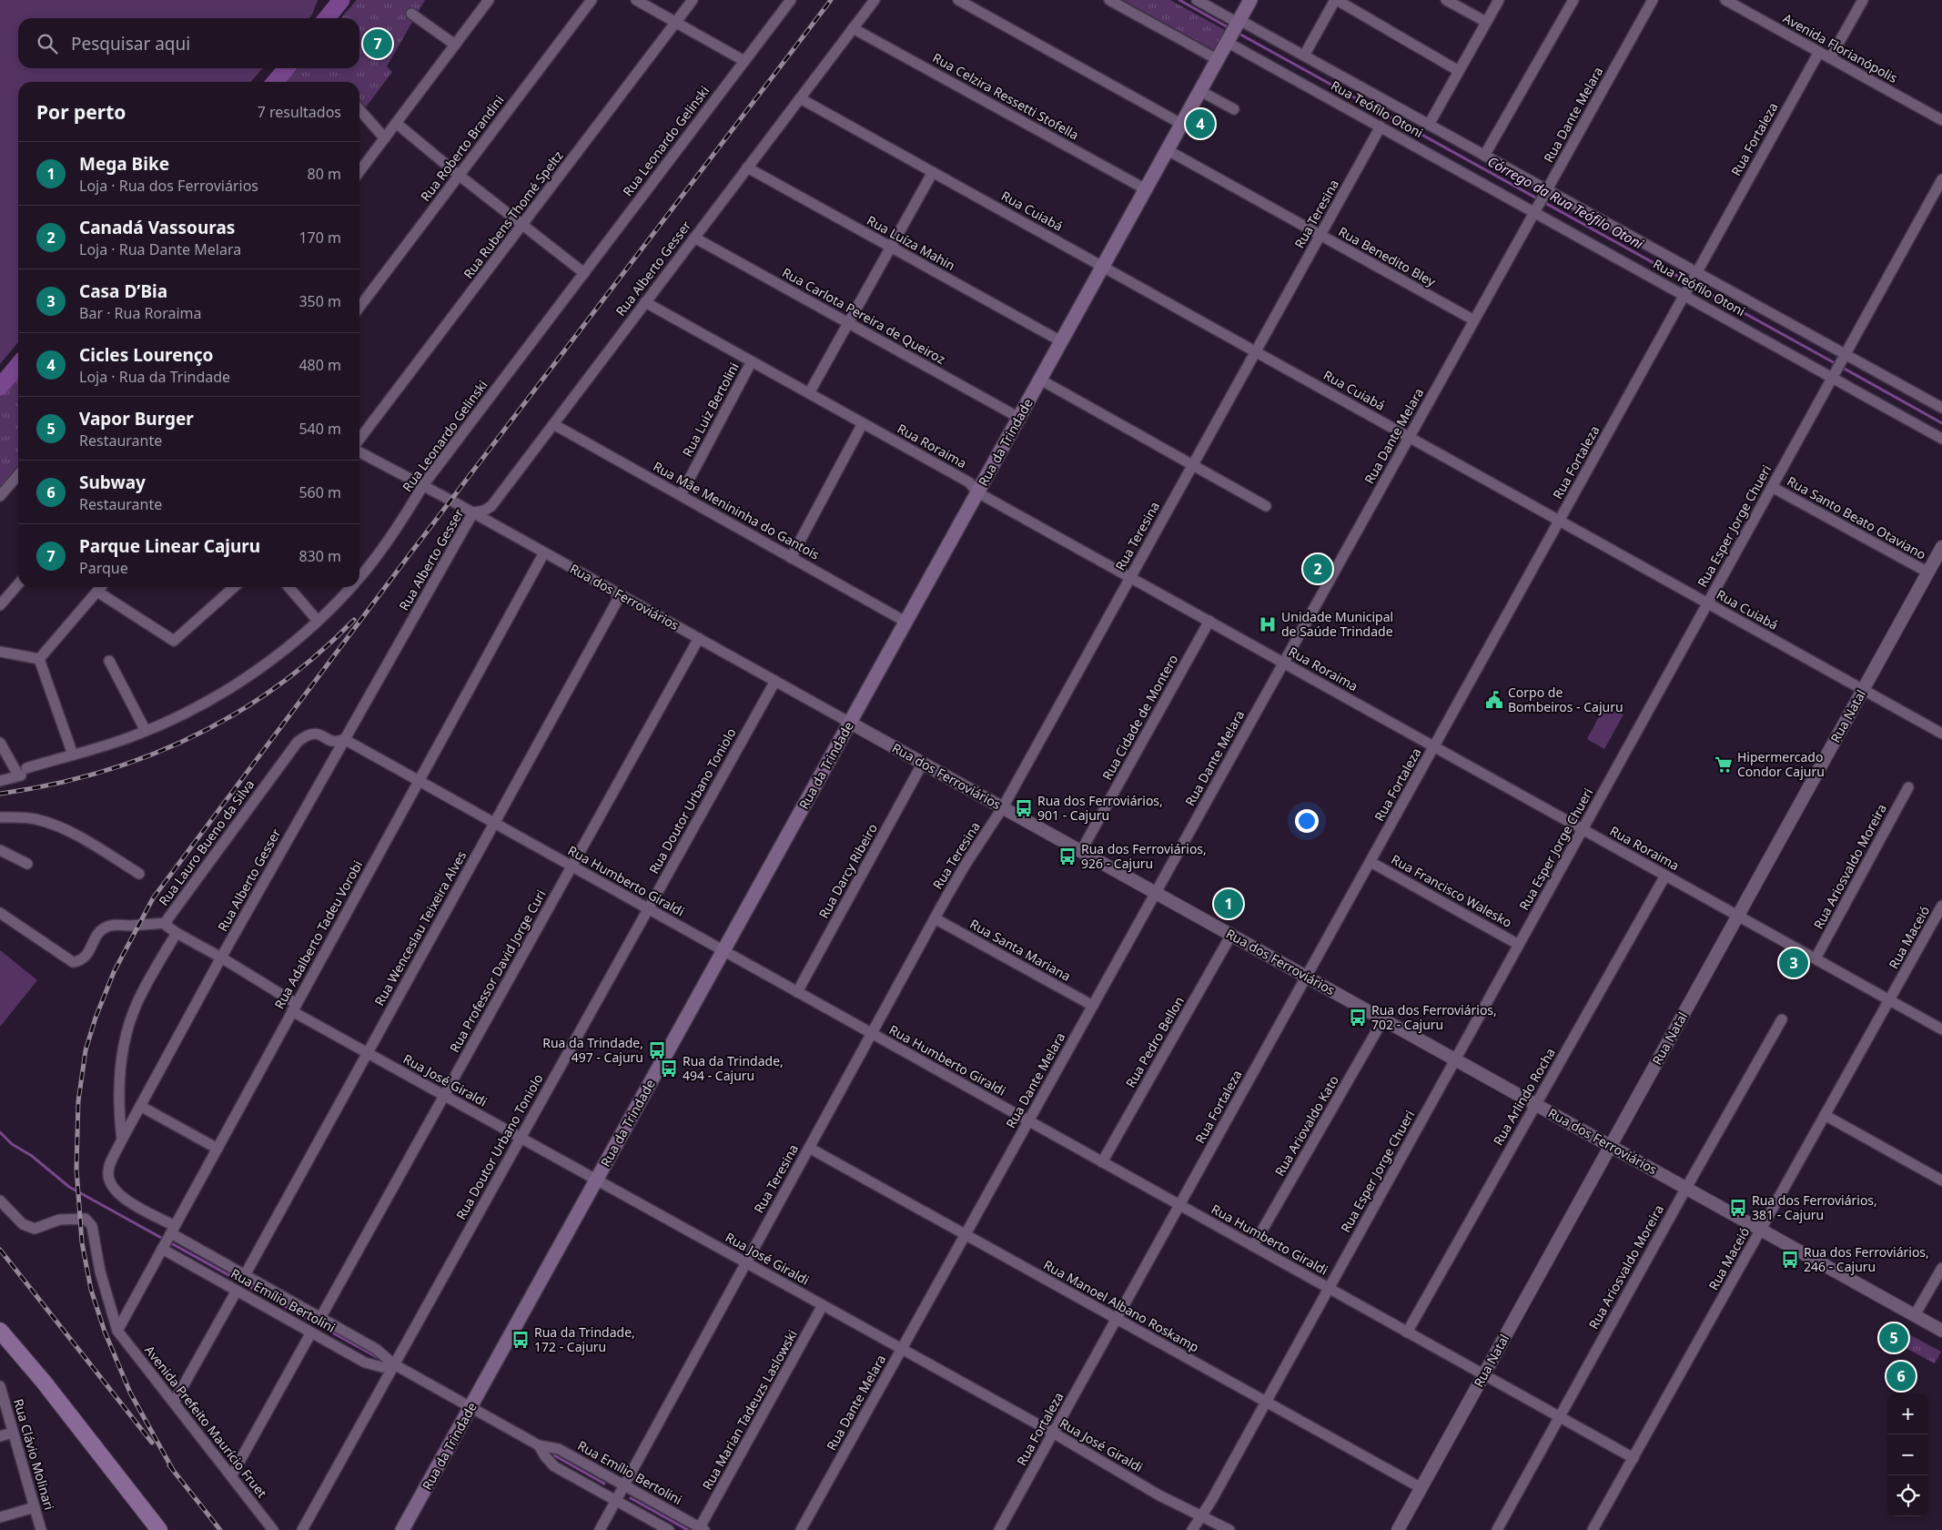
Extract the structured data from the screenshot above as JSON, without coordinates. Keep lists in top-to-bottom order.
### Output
{
  "streets": {
    "main road": ["Rua da Trindade"],
    "street": [
      "Avenida Florianópolis",
      "Rua Celzira Ressetti Stofella",
      "Rua Teófilo Otoni",
      "Rua Dante Melara",
      "Rua Fortaleza",
      "Rua Leonardo Gelinski",
      "Rua Roberto Brandini",
      "Rua Cuiabá",
      "Rua Teresina",
      "Rua Rubens Thomé Speltz",
      "Rua Luíza Mahin",
      "Rua Benedito Bley",
      "Rua Alberto Gesser",
      "Rua Carlota Pereira de Queiroz",
      "Rua Luiz Bertolini",
      "Rua Roraima",
      "Rua Mãe Menininha do Gantois",
      "Rua Santo Beato Otaviano",
      "Rua Esper Jorge Chueri",
      "Rua dos Ferroviários",
      "Rua Natal",
      "Rua Cidade de Montero",
      "Rua Doutor Urbano Toniolo",
      "Rua Lauro Bueno da Silva",
      "Rua Ariosvaldo Moreira",
      "Rua Darcy Ribeiro",
      "Rua Humberto Giraldi",
      "Rua Francisco Walesko",
      "Rua Wenceslau Teixeira Alves",
      "Rua Adalberto Tadeu Vorobi",
      "Rua Maceió",
      "Rua Santa Mariana",
      "Rua Professor David Jorge Curi",
      "Rua Pedro Bellon",
      "Rua José Giraldi",
      "Rua Arlindo Rocha",
      "Rua Ariovaldo Kato",
      "Rua Emílio Bertolini",
      "Rua Manoel Albano Roskamp",
      "Rua Marian Tadeuzs Laslowski",
      "Avenida Prefeito Maurício Fruet",
      "Rua Clávio Molinari"
    ]
  },
  "crossings": [
    ["Avenida Florianópolis", "Rua Fortaleza"],
    ["Rua Celzira Ressetti Stofella", "Rua Alberto Gesser"],
    ["Rua Celzira Ressetti Stofella", "Rua da Trindade"],
    ["Rua Teófilo Otoni", "Rua Dante Melara"],
    ["Rua Teófilo Otoni", "Rua Fortaleza"],
    ["Rua Teófilo Otoni", "Rua Teresina"],
    ["Rua Teófilo Otoni", "Rua da Trindade"],
    ["Rua Teófilo Otoni", "Rua Esper Jorge Chueri"],
    ["Rua Dante Melara", "Rua Cuiabá"],
    ["Rua Dante Melara", "Rua Benedito Bley"],
    ["Rua Dante Melara", "Rua Roraima"],
    ["Rua Dante Melara", "Rua dos Ferroviários"],
    ["Rua Dante Melara", "Rua Humberto Giraldi"],
    ["Rua Dante Melara", "Rua Santa Mariana"],
    ["Rua Dante Melara", "Rua José Giraldi"],
    ["Rua Dante Melara", "Rua Manoel Albano Roskamp"],
    ["Rua Fortaleza", "Rua Cuiabá"],
    ["Rua Fortaleza", "Rua Roraima"],
    ["Rua Fortaleza", "Rua dos Ferroviários"],
    ["Rua Fortaleza", "Rua Humberto Giraldi"],
    ["Rua Fortaleza", "Rua Francisco Walesko"],
    ["Rua Fortaleza", "Rua José Giraldi"],
    ["Rua Fortaleza", "Rua Manoel Albano Roskamp"],
    ["Rua Leonardo Gelinski", "Rua dos Ferroviários"],
    ["Rua Cuiabá", "Rua Teresina"],
    ["Rua Cuiabá", "Rua Alberto Gesser"],
    ["Rua Cuiabá", "Rua da Trindade"],
    ["Rua Cuiabá", "Rua Esper Jorge Chueri"],
    ["Rua Cuiabá", "Rua Natal"],
    ["Rua Teresina", "Rua Benedito Bley"],
    ["Rua Teresina", "Rua Roraima"],
    ["Rua Teresina", "Rua dos Ferroviários"],
    ["Rua Teresina", "Rua Humberto Giraldi"],
    ["Rua Teresina", "Rua Santa Mariana"],
    ["Rua Teresina", "Rua José Giraldi"],
    ["Rua Teresina", "Rua Emílio Bertolini"],
    ["Rua Teresina", "Rua Manoel Albano Roskamp"],
    ["Rua Luíza Mahin", "Rua Alberto Gesser"],
    ["Rua Luíza Mahin", "Rua da Trindade"],
    ["Rua Benedito Bley", "Rua da Trindade"],
    ["Rua Alberto Gesser", "Rua Carlota Pereira de Queiroz"],
    ["Rua Alberto Gesser", "Rua Roraima"],
    ["Rua Alberto Gesser", "Rua Mãe Menininha do Gantois"],
    ["Rua Alberto Gesser", "Rua dos Ferroviários"],
    ["Rua Alberto Gesser", "Rua Lauro Bueno da Silva"],
    ["Rua Alberto Gesser", "Rua Humberto Giraldi"],
    ["Rua Alberto Gesser", "Rua José Giraldi"],
    ["Rua Alberto Gesser", "Rua Emílio Bertolini"],
    ["Rua Carlota Pereira de Queiroz", "Rua da Trindade"],
    ["Rua Luiz Bertolini", "Rua Roraima"],
    ["Rua Luiz Bertolini", "Rua Mãe Menininha do Gantois"],
    ["Rua da Trindade", "Rua Roraima"],
    ["Rua da Trindade", "Rua Mãe Menininha do Gantois"],
    ["Rua da Trindade", "Rua dos Ferroviários"],
    ["Rua da Trindade", "Rua Humberto Giraldi"],
    ["Rua da Trindade", "Rua José Giraldi"],
    ["Rua da Trindade", "Rua Emílio Bertolini"],
    ["Rua Roraima", "Rua Esper Jorge Chueri"],
    ["Rua Roraima", "Rua Natal"],
    ["Rua Roraima", "Rua Cidade de Montero"],
    ["Rua Roraima", "Rua Ariosvaldo Moreira"],
    ["Rua Roraima", "Rua Maceió"],
    ["Rua Roraima", "Rua Arlindo Rocha"],
    ["Rua Santo Beato Otaviano", "Rua Esper Jorge Chueri"],
    ["Rua Santo Beato Otaviano", "Rua Natal"],
    ["Rua Esper Jorge Chueri", "Rua dos Ferroviários"],
    ["Rua Esper Jorge Chueri", "Rua Humberto Giraldi"],
    ["Rua Esper Jorge Chueri", "Rua Francisco Walesko"],
    ["Rua Esper Jorge Chueri", "Rua José Giraldi"],
    ["Rua Esper Jorge Chueri", "Rua Manoel Albano Roskamp"],
    ["Rua dos Ferroviários", "Rua Natal"],
    ["Rua dos Ferroviários", "Rua Cidade de Montero"],
    ["Rua dos Ferroviários", "Rua Doutor Urbano Toniolo"],
    ["Rua dos Ferroviários", "Rua Ariosvaldo Moreira"],
    ["Rua dos Ferroviários", "Rua Darcy Ribeiro"],
    ["Rua dos Ferroviários", "Rua Wenceslau Teixeira Alves"],
    ["Rua dos Ferroviários", "Rua Adalberto Tadeu Vorobi"],
    ["Rua dos Ferroviários", "Rua Maceió"],
    ["Rua dos Ferroviários", "Rua Professor David Jorge Curi"],
    ["Rua dos Ferroviários", "Rua Pedro Bellon"],
    ["Rua dos Ferroviários", "Rua Arlindo Rocha"],
    ["Rua dos Ferroviários", "Rua Ariovaldo Kato"],
    ["Rua Natal", "Rua Humberto Giraldi"],
    ["Rua Natal", "Rua Manoel Albano Roskamp"],
    ["Rua Doutor Urbano Toniolo", "Rua Humberto Giraldi"],
    ["Rua Doutor Urbano Toniolo", "Rua José Giraldi"],
    ["Rua Doutor Urbano Toniolo", "Rua Emílio Bertolini"],
    ["Rua Lauro Bueno da Silva", "Rua Humberto Giraldi"],
    ["Rua Lauro Bueno da Silva", "Rua José Giraldi"],
    ["Rua Ariosvaldo Moreira", "Rua Humberto Giraldi"],
    ["Rua Darcy Ribeiro", "Rua Humberto Giraldi"],
    ["Rua Humberto Giraldi", "Rua Wenceslau Teixeira Alves"],
    ["Rua Humberto Giraldi", "Rua Adalberto Tadeu Vorobi"],
    ["Rua Humberto Giraldi", "Rua Maceió"],
    ["Rua Humberto Giraldi", "Rua Professor David Jorge Curi"],
    ["Rua Humberto Giraldi", "Rua Pedro Bellon"],
    ["Rua Humberto Giraldi", "Rua Arlindo Rocha"],
    ["Rua Humberto Giraldi", "Rua Ariovaldo Kato"],
    ["Rua Wenceslau Teixeira Alves", "Rua José Giraldi"],
    ["Rua Wenceslau Teixeira Alves", "Rua Emílio Bertolini"],
    ["Rua Adalberto Tadeu Vorobi", "Rua José Giraldi"],
    ["Rua Adalberto Tadeu Vorobi", "Rua Emílio Bertolini"],
    ["Rua Adalberto Tadeu Vorobi", "Avenida Prefeito Maurício Fruet"],
    ["Rua Professor David Jorge Curi", "Rua José Giraldi"],
    ["Rua Professor David Jorge Curi", "Rua Emílio Bertolini"],
    ["Rua José Giraldi", "Rua Marian Tadeuzs Laslowski"],
    ["Rua Emílio Bertolini", "Rua Marian Tadeuzs Laslowski"]
  ],
  "water": ["Córrego da Rua Teófilo Otoni"],
  "places": {
    "hospital": ["Unidade Municipal de Saúde Trindade"],
    "public building": ["Corpo de Bombeiros - Cajuru"],
    "supermarket": ["Hipermercado Condor Cajuru"],
    "bus stop": [
      "Rua dos Ferroviários, 901 - Cajuru",
      "Rua dos Ferroviários, 926 - Cajuru",
      "Rua dos Ferroviários, 702 - Cajuru",
      "Rua da Trindade, 497 - Cajuru",
      "Rua da Trindade, 494 - Cajuru",
      "Rua dos Ferroviários, 381 - Cajuru",
      "Rua dos Ferroviários, 246 - Cajuru",
      "Rua da Trindade, 172 - Cajuru"
    ]
  },
  "page": {
    "search": "Pesquisar aqui",
    "pins": [
      "7",
      "4",
      "2",
      "1",
      "3",
      "5",
      "6"
    ],
    "heading": ["Por perto", "7 resultados"],
    "list": [
      {
        "mark": "1",
        "name": "Mega Bike",
        "note": "Loja · Rua dos Ferroviários",
        "value": "80 m"
      },
      {
        "mark": "2",
        "name": "Canadá Vassouras",
        "note": "Loja · Rua Dante Melara",
        "value": "170 m"
      },
      {
        "mark": "3",
        "name": "Casa D’Bia",
        "note": "Bar · Rua Roraima",
        "value": "350 m"
      },
      {
        "mark": "4",
        "name": "Cicles Lourenço",
        "note": "Loja · Rua da Trindade",
        "value": "480 m"
      },
      {
        "mark": "5",
        "name": "Vapor Burger",
        "note": "Restaurante",
        "value": "540 m"
      },
      {
        "mark": "6",
        "name": "Subway",
        "note": "Restaurante",
        "value": "560 m"
      },
      {
        "mark": "7",
        "name": "Parque Linear Cajuru",
        "note": "Parque",
        "value": "830 m"
      }
    ],
    "map_buttons": ["+", "−"]
  }
}
